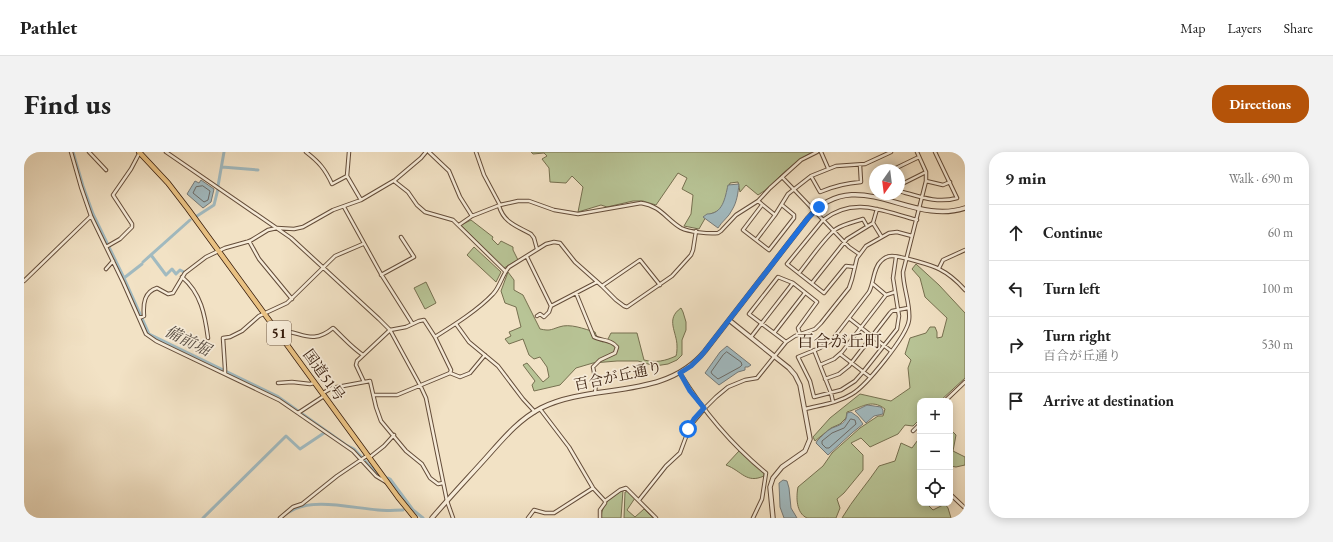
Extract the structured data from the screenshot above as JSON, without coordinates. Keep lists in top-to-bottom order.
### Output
{
  "streets": {
    "highway": ["51", "国道51号"],
    "street": ["百合が丘通り"]
  },
  "districts": ["百合が丘町"],
  "water": ["備前堀"],
  "north": "bottom",
  "page": {
    "header": "Pathlet",
    "nav": ["Map", "Layers", "Share"],
    "buttons": "Directions",
    "title": "Find us",
    "heading": ["9 min", "Walk · 690 m"],
    "list": [
      ["Continue", "60 m"],
      ["Turn left", "100 m"],
      ["Turn right", "百合が丘通り", "530 m"],
      "Arrive at destination"
    ],
    "map_buttons": ["+", "−"]
  }
}
